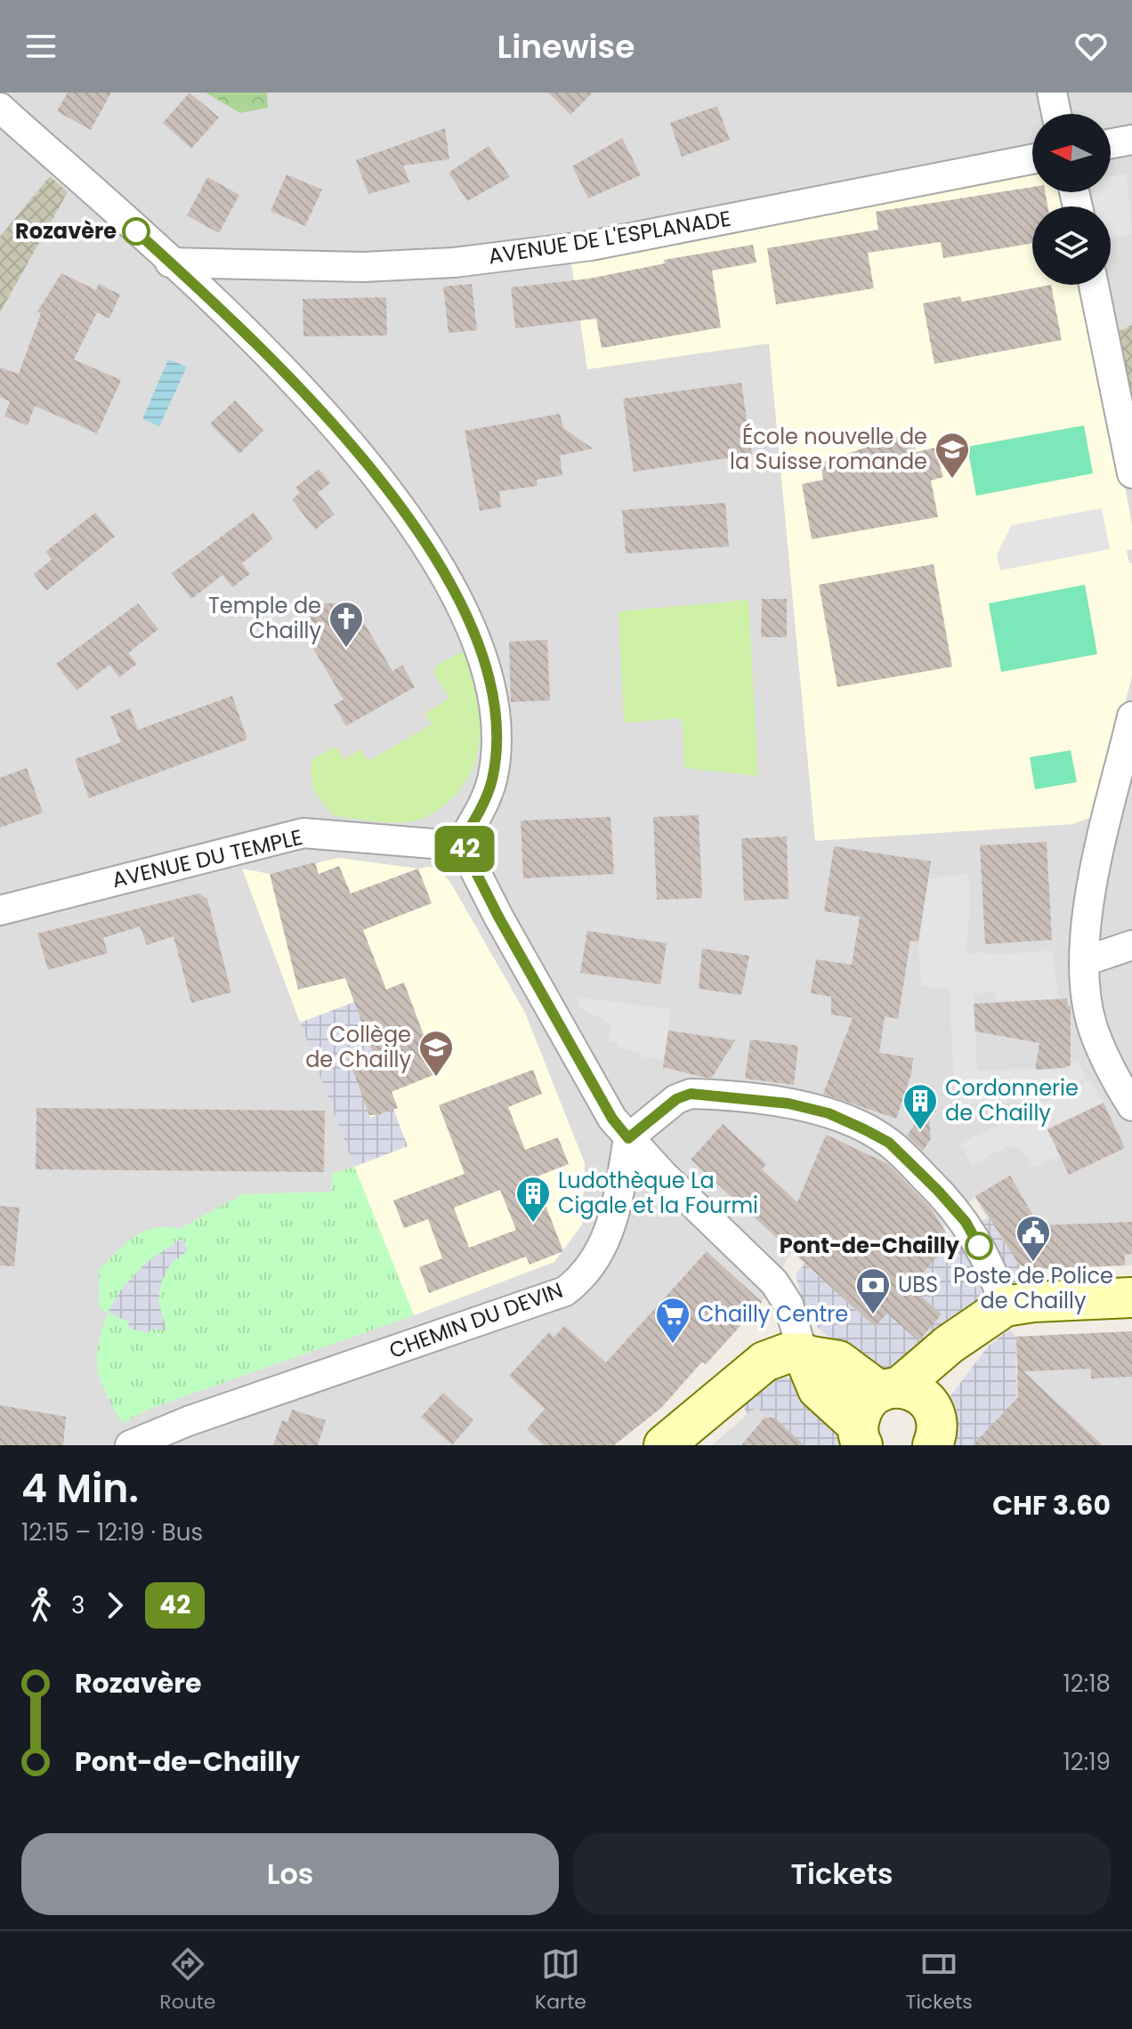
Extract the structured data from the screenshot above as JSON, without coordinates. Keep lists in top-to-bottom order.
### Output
{
  "streets": {
    "street": ["AVENUE DE L'ESPLANADE", "AVENUE DU TEMPLE", "CHEMIN DU DEVIN"]
  },
  "places": {
    "other": ["Rozavère", "Pont-de-Chailly"],
    "school or university": ["École nouvelle de la Suisse romande", "Collège de Chailly"],
    "church": ["Temple de Chailly"],
    "building": ["Cordonnerie de Chailly", "Ludothèque La Cigale et la Fourmi"],
    "public building": ["Poste de Police de Chailly"],
    "bank": ["UBS"],
    "supermarket": ["Chailly Centre"]
  },
  "lines": ["bus line 42"],
  "north": "left",
  "page": {
    "header": "Linewise",
    "on_map": "42",
    "heading": ["4 Min.", "12:15 – 12:19 · Bus", "CHF 3.60"],
    "legs": ["3", "42"],
    "list": [
      {
        "name": "Rozavère",
        "value": "12:18"
      },
      {
        "name": "Pont-de-Chailly",
        "value": "12:19"
      }
    ],
    "buttons": ["Los", "Tickets"],
    "tabs": ["Route", "Karte", "Tickets"]
  }
}
